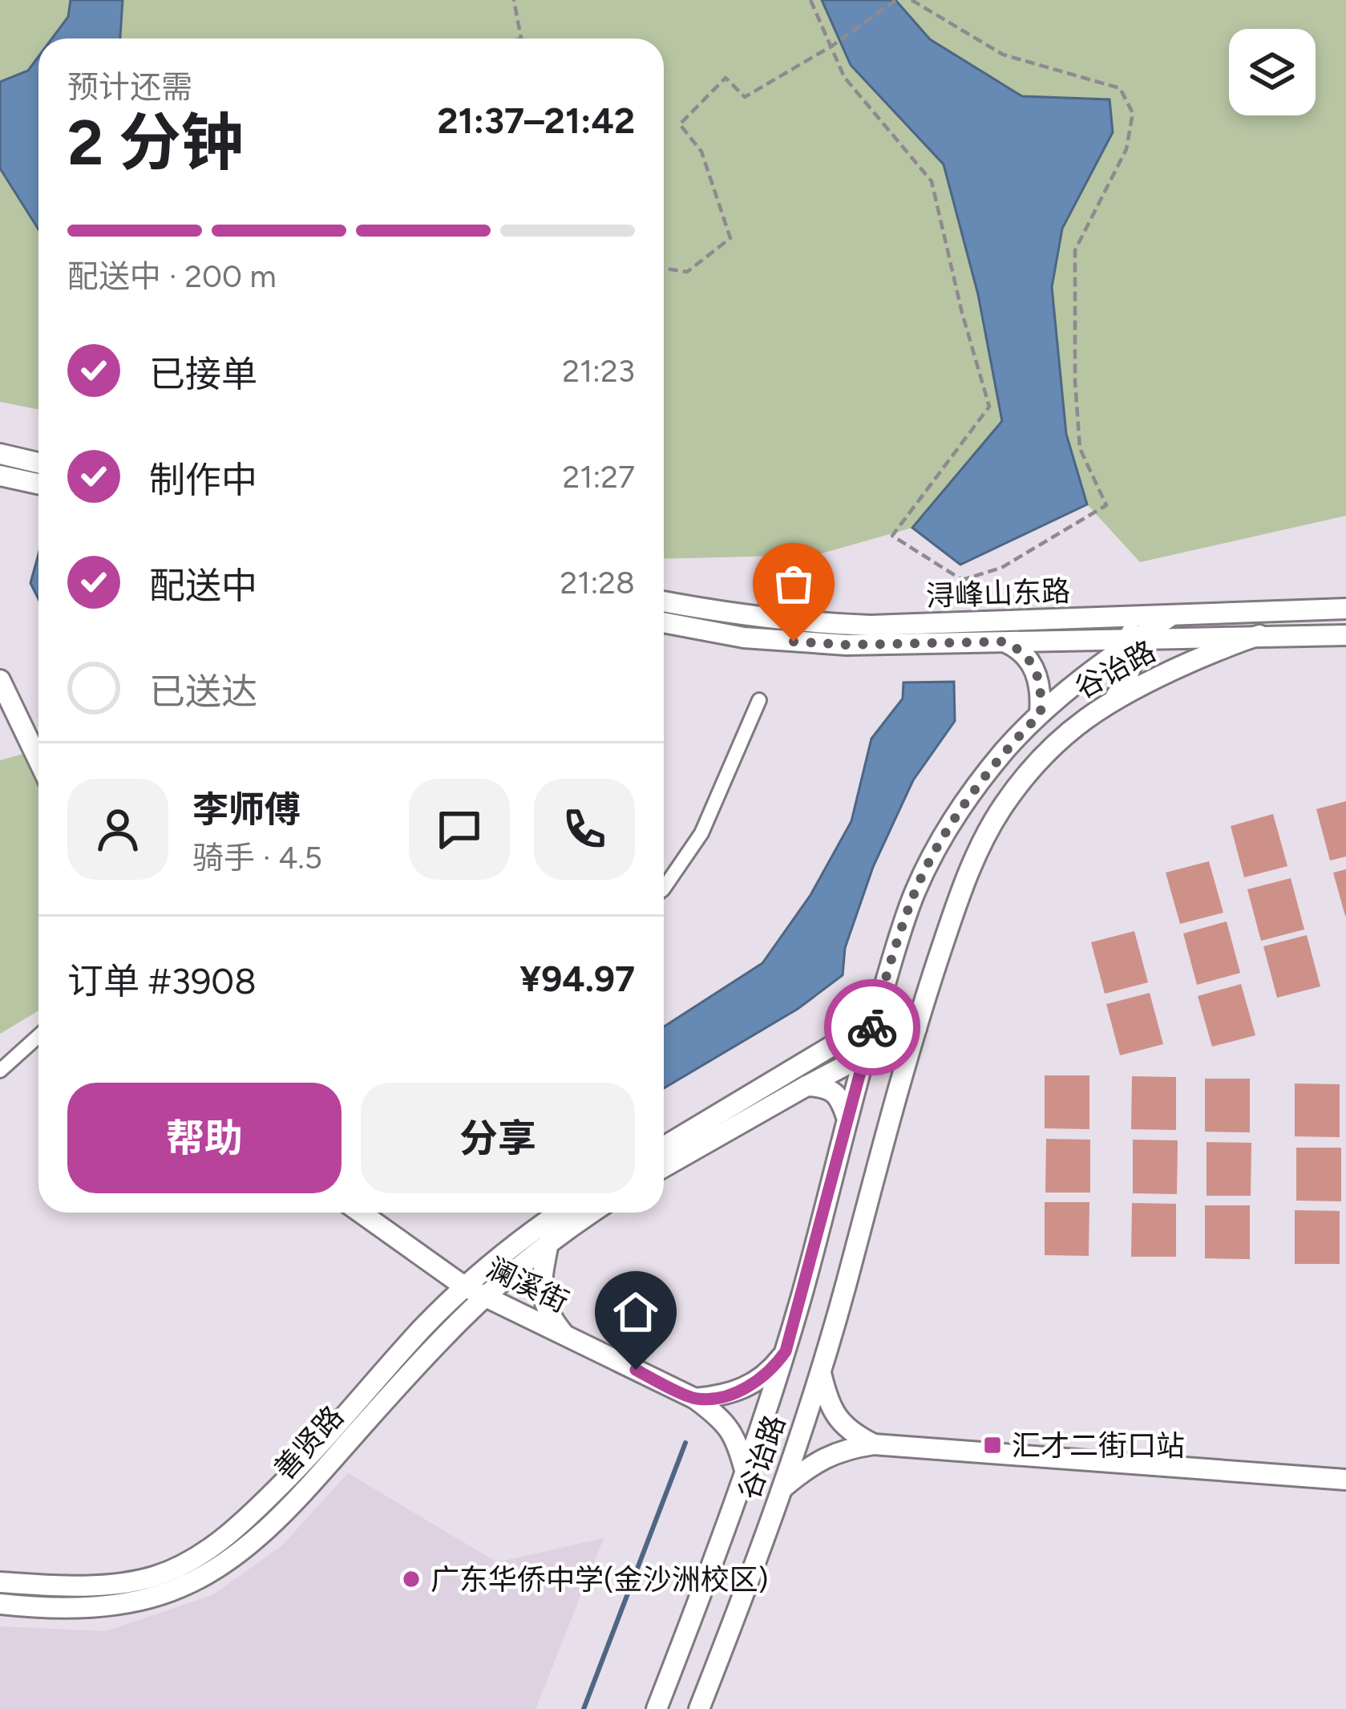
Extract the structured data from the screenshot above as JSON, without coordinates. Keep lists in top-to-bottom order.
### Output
{
  "streets": {
    "street": [
      "浔峰山东路",
      "谷诒路",
      "澜溪街",
      "善贤路"
    ]
  },
  "crossings": [
    ["浔峰山东路", "谷诒路"],
    ["谷诒路", "澜溪街"],
    ["澜溪街", "善贤路"]
  ],
  "places": {
    "transit": ["汇才二街口站"],
    "other": ["广东华侨中学(金沙洲校区)"]
  },
  "page": {
    "heading": ["2 分钟", "预计还需", "21:37–21:42"],
    "panel": [
      "李师傅",
      "骑手 · 4.5",
      "订单 #3908",
      "¥94.97"
    ],
    "bar": "配送中 · 200 m",
    "list": [
      ["已接单", "21:23"],
      ["制作中", "21:27"],
      ["配送中", "21:28"],
      "已送达"
    ],
    "buttons": ["帮助", "分享"]
  }
}
